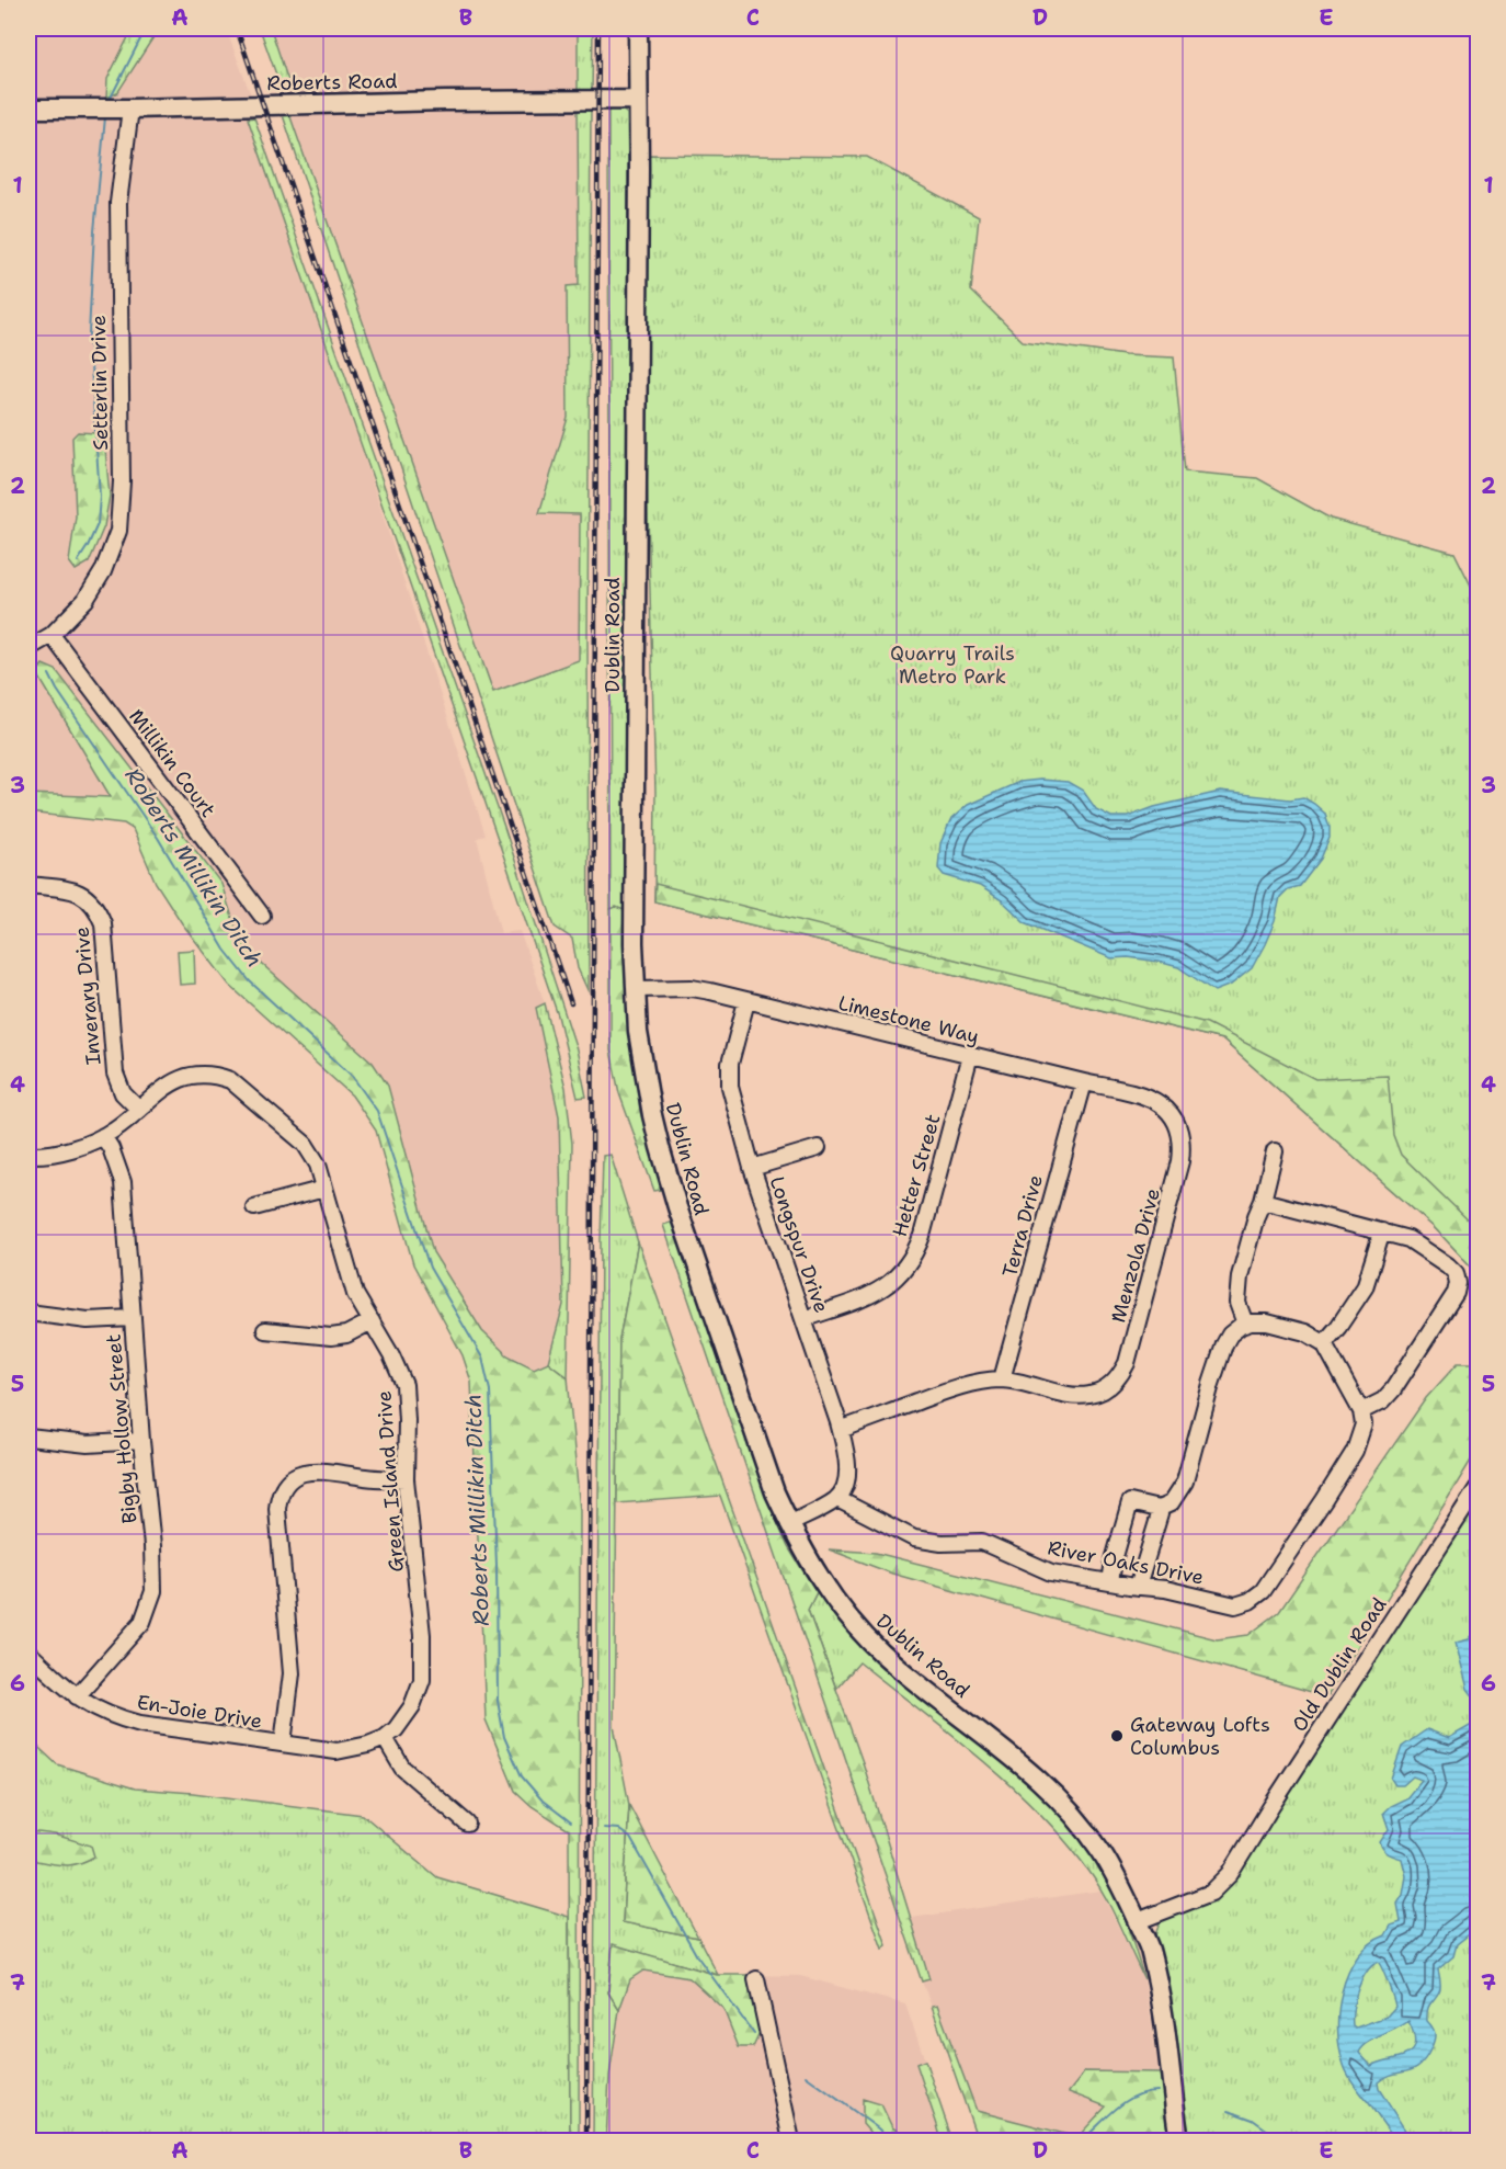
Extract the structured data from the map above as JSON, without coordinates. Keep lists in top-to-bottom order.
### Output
{
  "streets": {
    "main road": ["Roberts Road", "Dublin Road"],
    "street": [
      "Setterlin Drive",
      "Millikin Court",
      "Inverary Drive",
      "Limestone Way",
      "Hetter Street",
      "Terra Drive",
      "Longspur Drive",
      "Menzola Drive",
      "Bigby Hollow Street",
      "Green Island Drive",
      "River Oaks Drive",
      "Old Dublin Road",
      "En-Joie Drive"
    ]
  },
  "crossings": [
    ["Roberts Road", "Setterlin Drive"],
    ["Roberts Road", "Dublin Road"],
    ["Setterlin Drive", "Millikin Court"],
    ["Dublin Road", "Limestone Way"],
    ["Dublin Road", "Old Dublin Road"],
    ["Inverary Drive", "Green Island Drive"],
    ["Limestone Way", "Hetter Street"],
    ["Limestone Way", "Terra Drive"],
    ["Limestone Way", "Longspur Drive"],
    ["Limestone Way", "Menzola Drive"],
    ["Hetter Street", "Longspur Drive"],
    ["Terra Drive", "Menzola Drive"],
    ["Longspur Drive", "River Oaks Drive"],
    ["Bigby Hollow Street", "En-Joie Drive"],
    ["Green Island Drive", "En-Joie Drive"]
  ],
  "water": ["Roberts Millikin Ditch"],
  "parks": ["Quarry Trails Metro Park"],
  "places": ["Gateway Lofts Columbus"],
  "grid": {
    "columns": [
      "A",
      "B",
      "C",
      "D",
      "E"
    ],
    "rows": [
      "1",
      "2",
      "3",
      "4",
      "5",
      "6",
      "7"
    ]
  }
}
